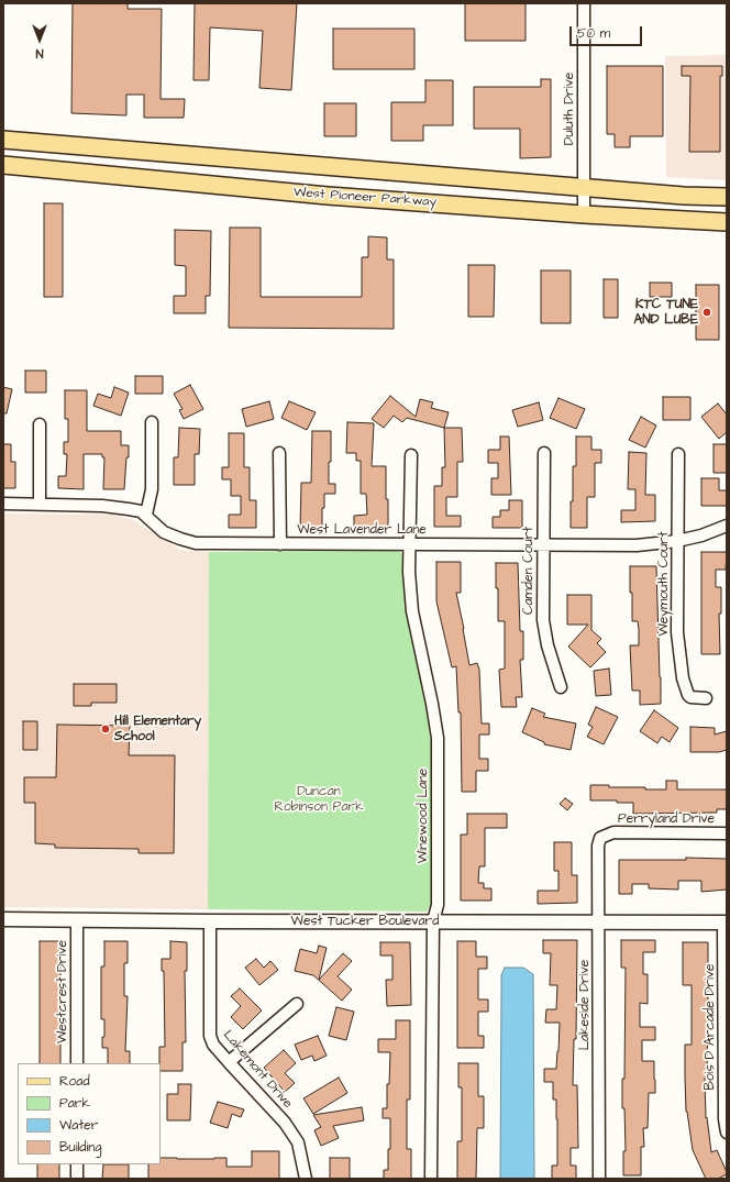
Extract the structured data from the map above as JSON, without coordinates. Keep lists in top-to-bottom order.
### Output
{
  "streets": {
    "main road": ["West Pioneer Parkway"],
    "street": [
      "Duluth Drive",
      "West Lavender Lane",
      "Camden Court",
      "Weymouth Court",
      "Winewood Lane",
      "Perryland Drive",
      "West Tucker Boulevard",
      "Westcrest Drive",
      "Lakeside Drive",
      "Bois D Arcade Drive",
      "Lakemont Drive"
    ]
  },
  "crossings": [
    ["Duluth Drive", "West Pioneer Parkway"],
    ["West Lavender Lane", "Camden Court"],
    ["West Lavender Lane", "Weymouth Court"],
    ["West Lavender Lane", "Winewood Lane"],
    ["Winewood Lane", "West Tucker Boulevard"],
    ["Perryland Drive", "Lakeside Drive"],
    ["West Tucker Boulevard", "Westcrest Drive"],
    ["West Tucker Boulevard", "Lakeside Drive"],
    ["West Tucker Boulevard", "Bois D Arcade Drive"],
    ["West Tucker Boulevard", "Lakemont Drive"]
  ],
  "parks": ["Duncan Robinson Park"],
  "places": ["KTC TUNE AND LUBE", "Hill Elementary School"],
  "legend": [
    "Road",
    "Park",
    "Water",
    "Building"
  ],
  "scale_bar": "50 m",
  "north": "bottom"
}
